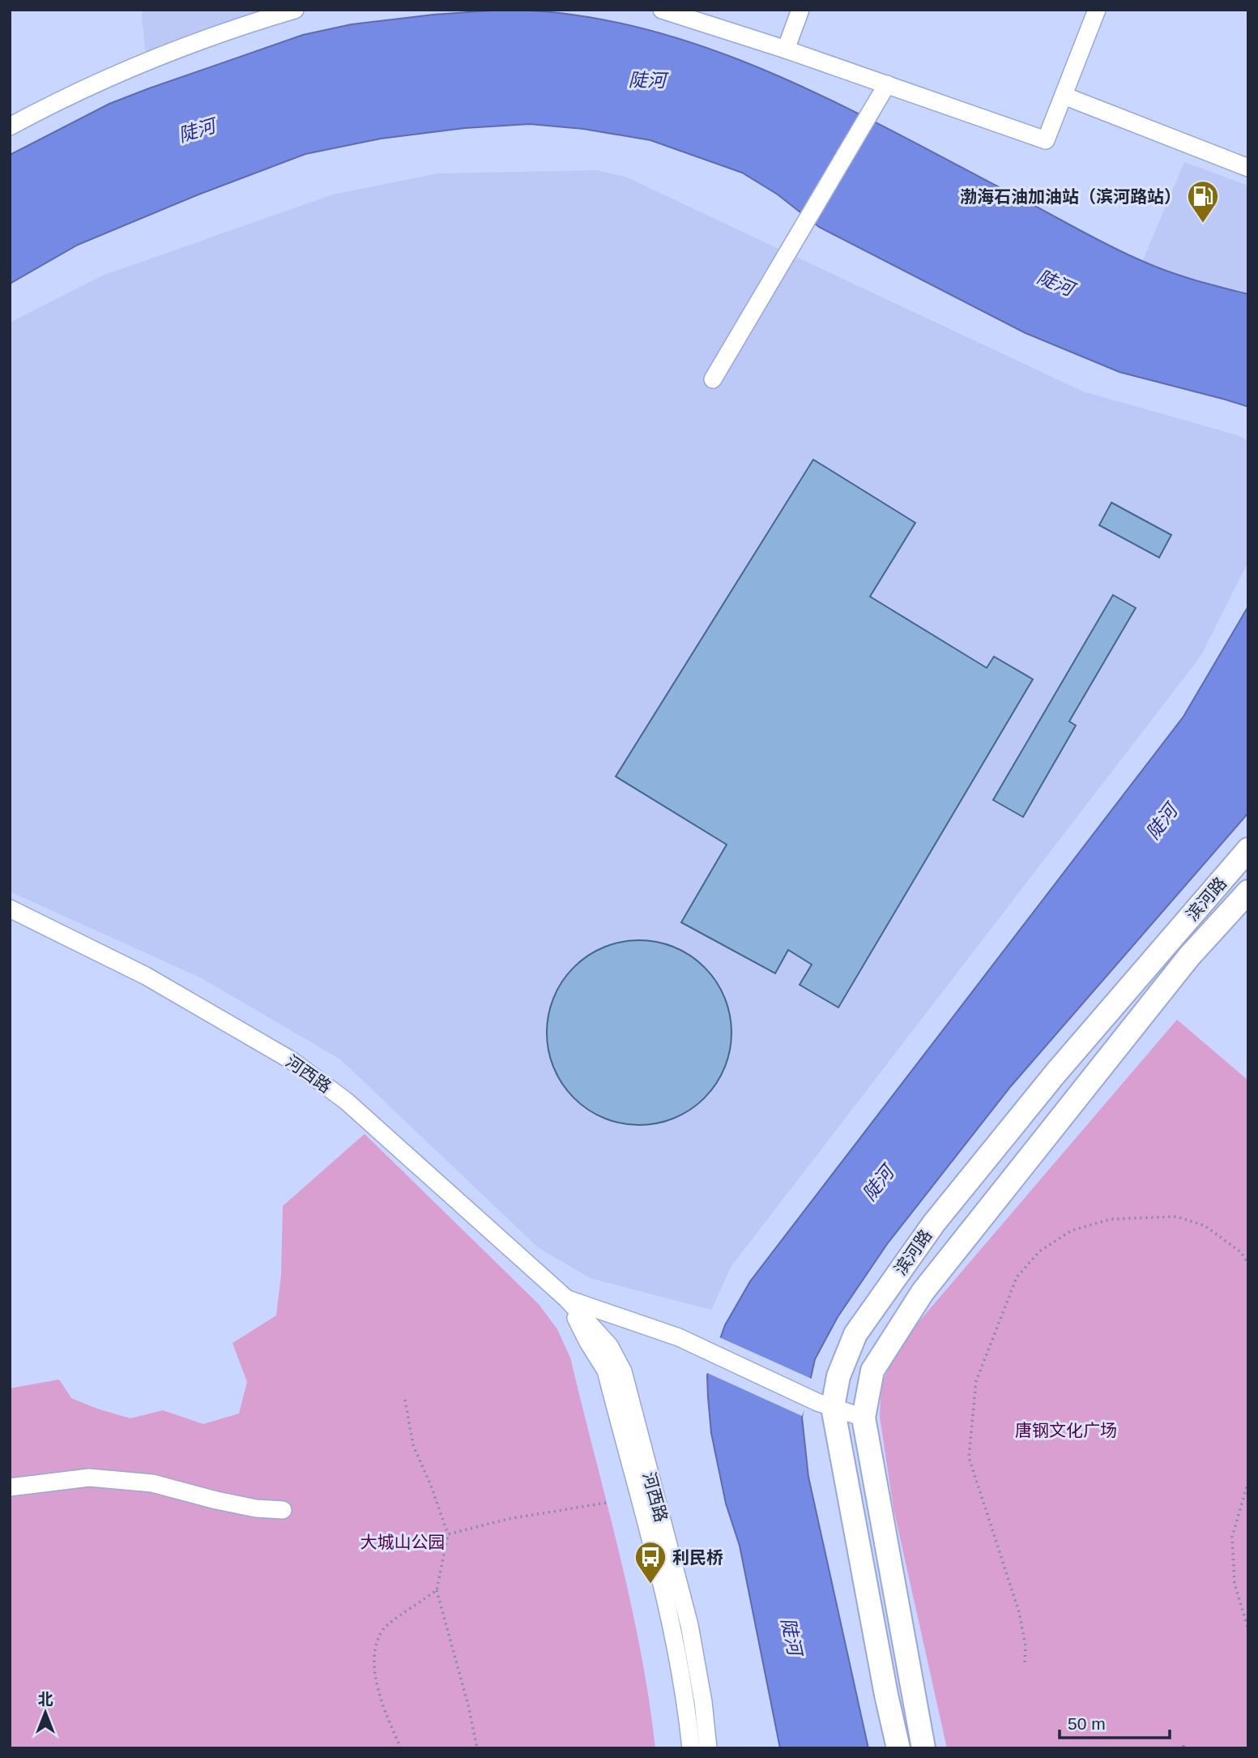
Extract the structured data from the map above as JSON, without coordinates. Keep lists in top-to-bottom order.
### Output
{
  "streets": {
    "main road": ["滨河路"],
    "street": ["河西路"]
  },
  "water": ["陡河"],
  "parks": ["唐钢文化广场", "大城山公园"],
  "places": {
    "fuel station": ["渤海石油加油站（滨河路站）"],
    "bus stop": ["利民桥"]
  },
  "scale_bar": "50 m",
  "north": "top"
}
